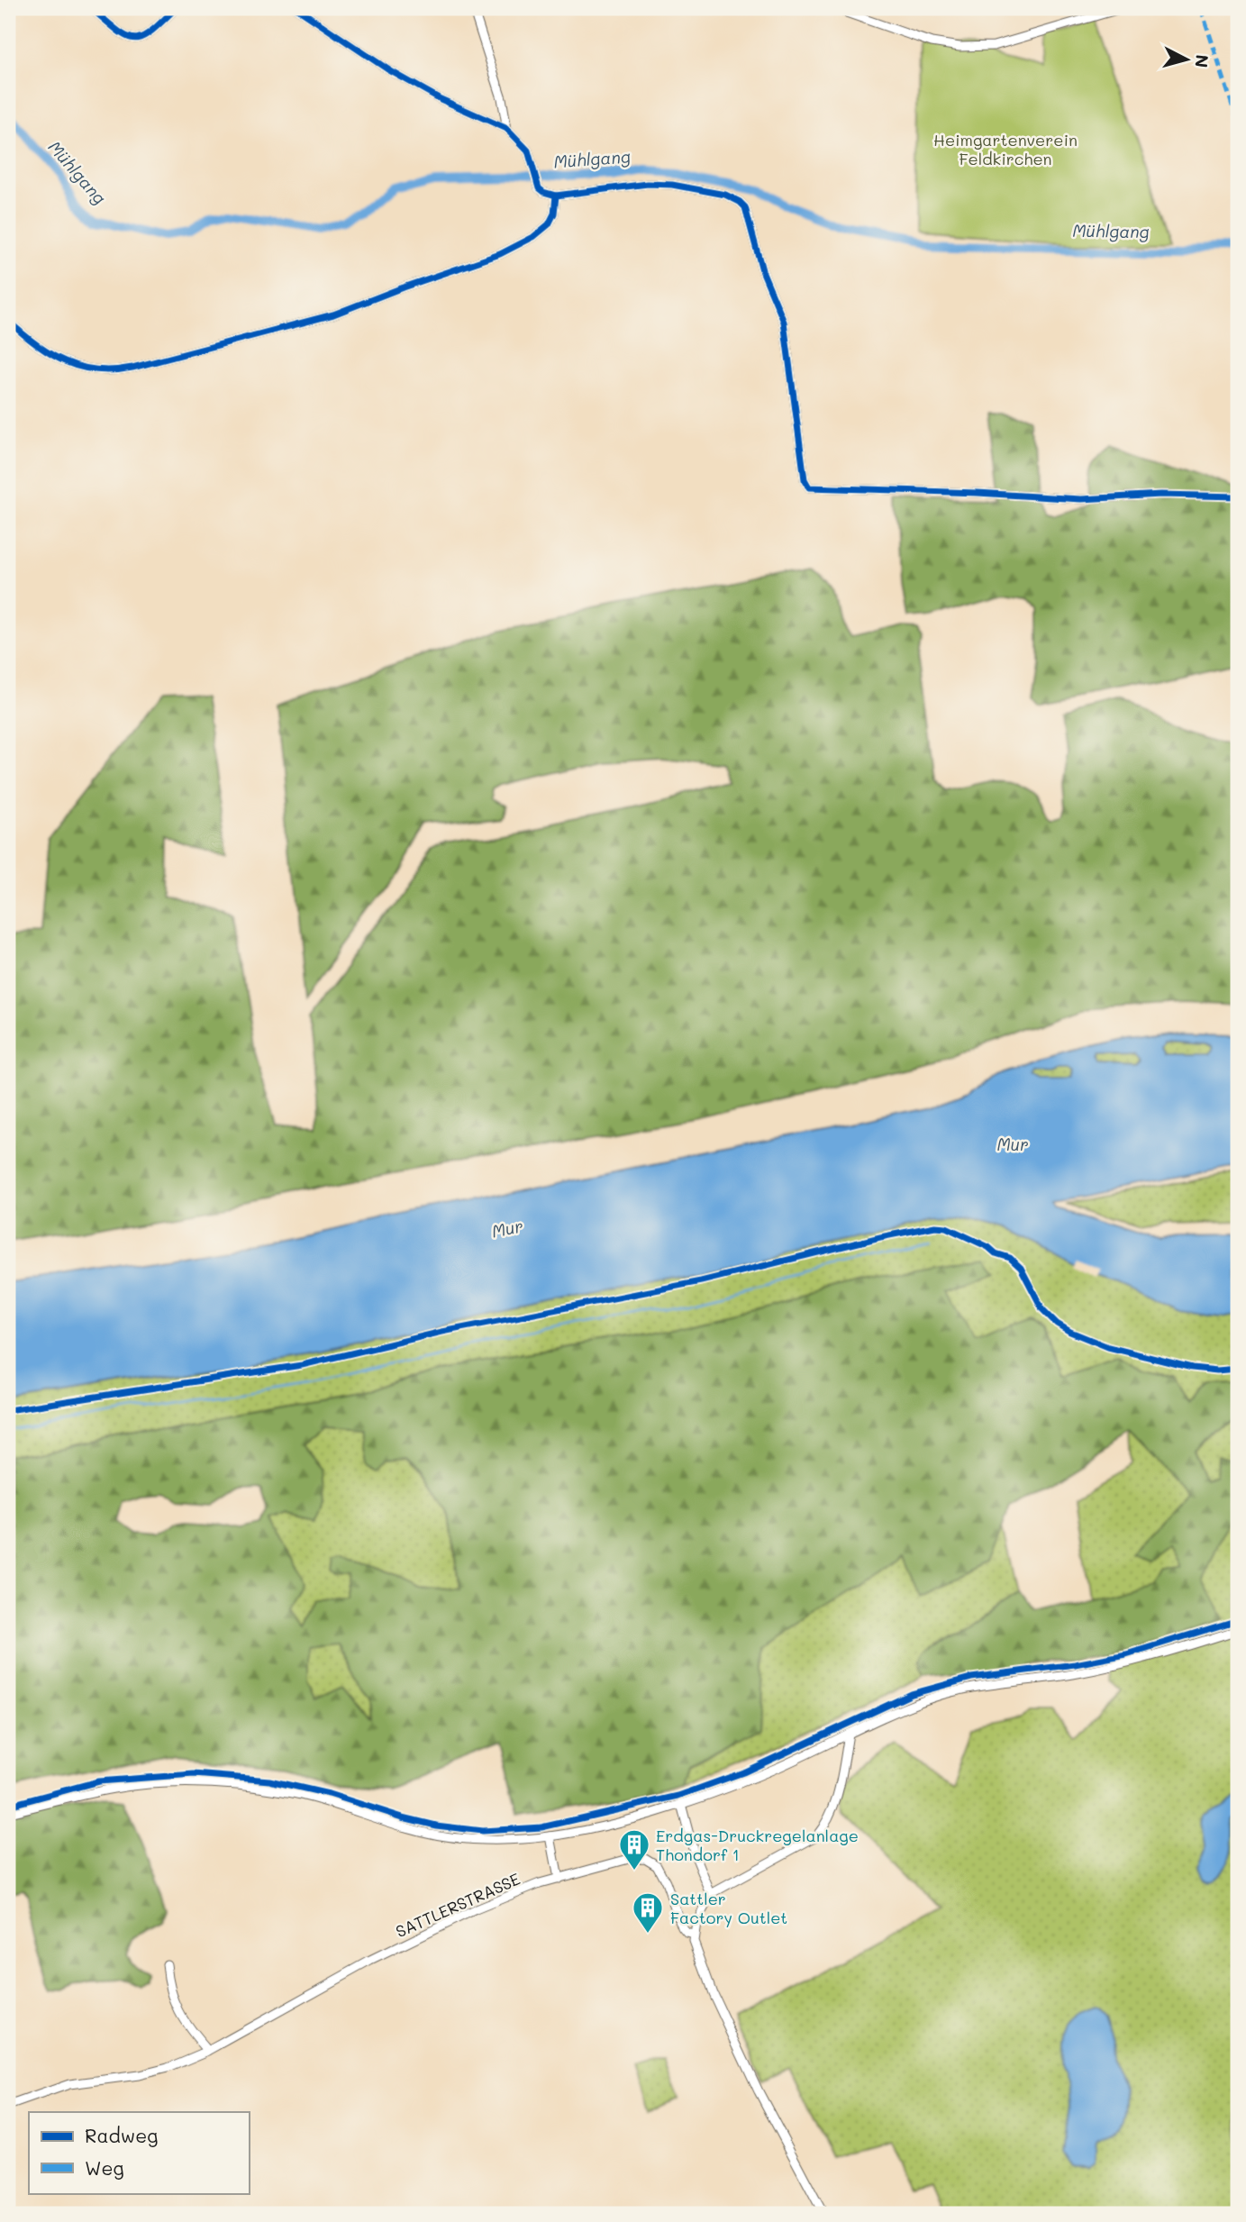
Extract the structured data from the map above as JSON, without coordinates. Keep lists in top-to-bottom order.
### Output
{
  "streets": {
    "street": ["SATTLERSTRASSE"]
  },
  "water": ["Mühlgang", "Mur"],
  "parks": ["Heimgartenverein Feldkirchen"],
  "places": {
    "building": ["Erdgas-Druckregelanlage Thondorf 1", "Sattler Factory Outlet"]
  },
  "legend": ["Radweg", "Weg"],
  "north": "right"
}
